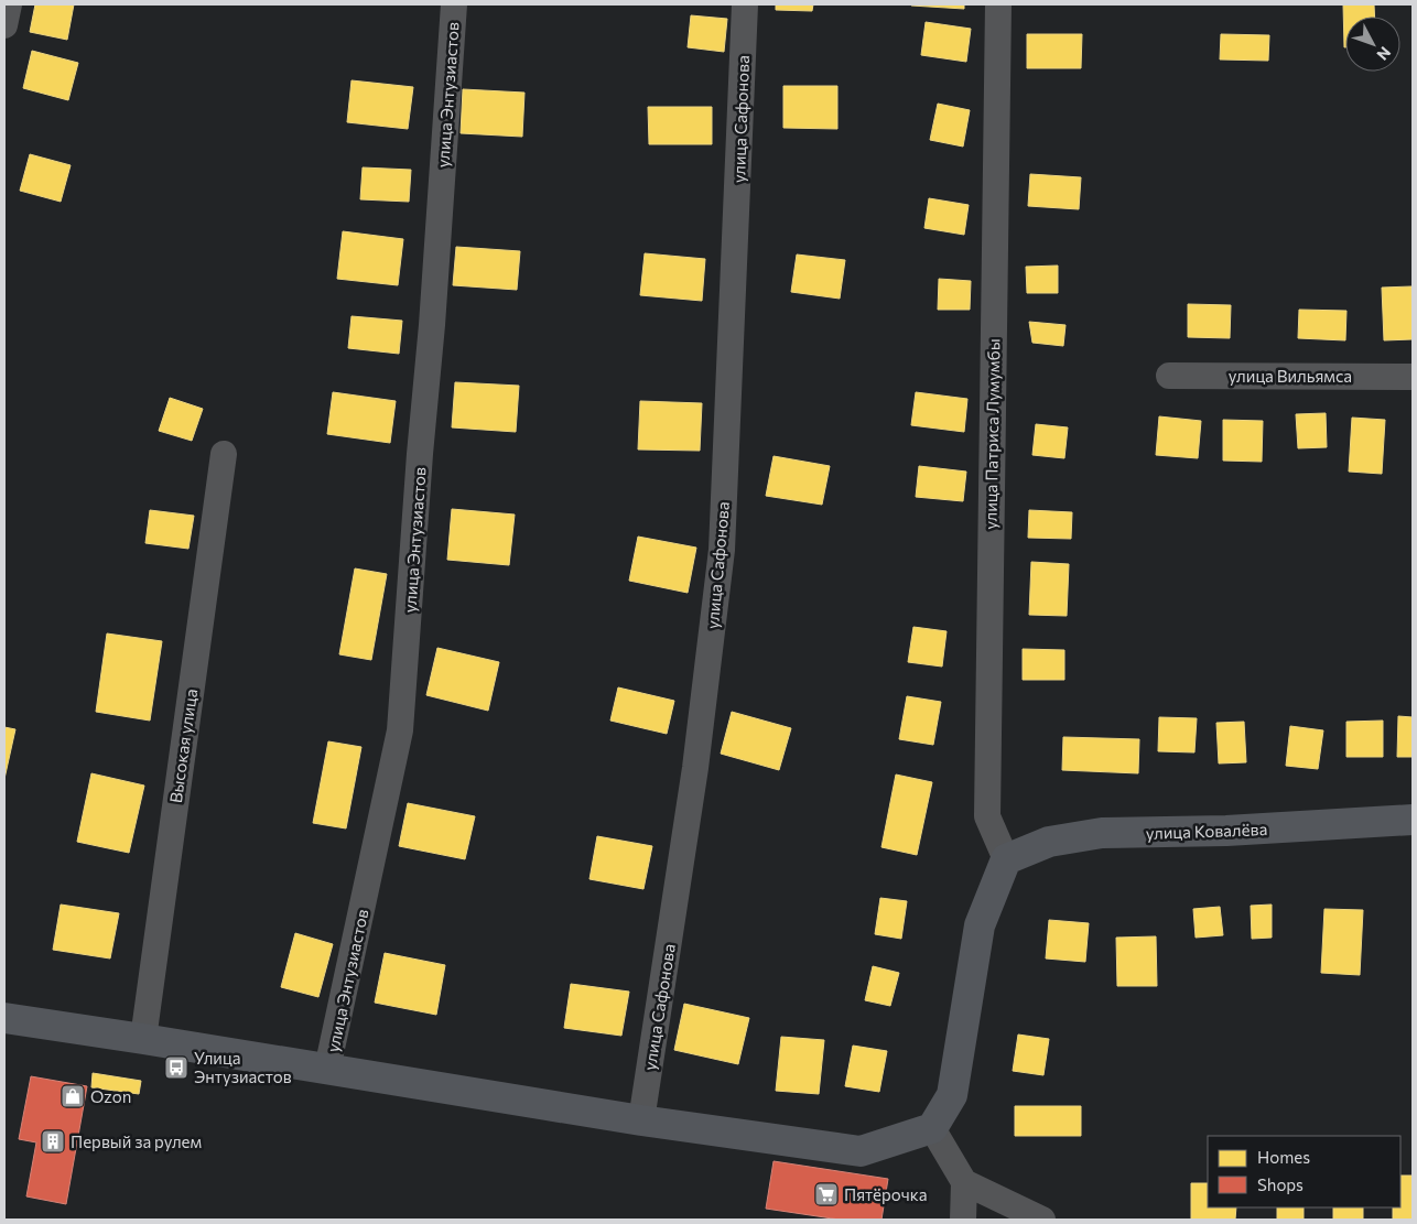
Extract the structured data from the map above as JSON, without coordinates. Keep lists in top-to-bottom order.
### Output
{
  "streets": {
    "street": [
      "улица Энтузиастов",
      "улица Сафонова",
      "улица Вильямса",
      "улица Патриса Лумумбы",
      "Высокая улица",
      "улица Ковалёва"
    ]
  },
  "crossings": [
    ["улица Патриса Лумумбы", "улица Ковалёва"]
  ],
  "places": {
    "bus stop": ["Улица Энтузиастов"],
    "shop": ["Ozon"],
    "building": ["Первый за рулем"],
    "supermarket": ["Пятёрочка"]
  },
  "legend": ["Homes", "Shops"],
  "north": "bottom right"
}
